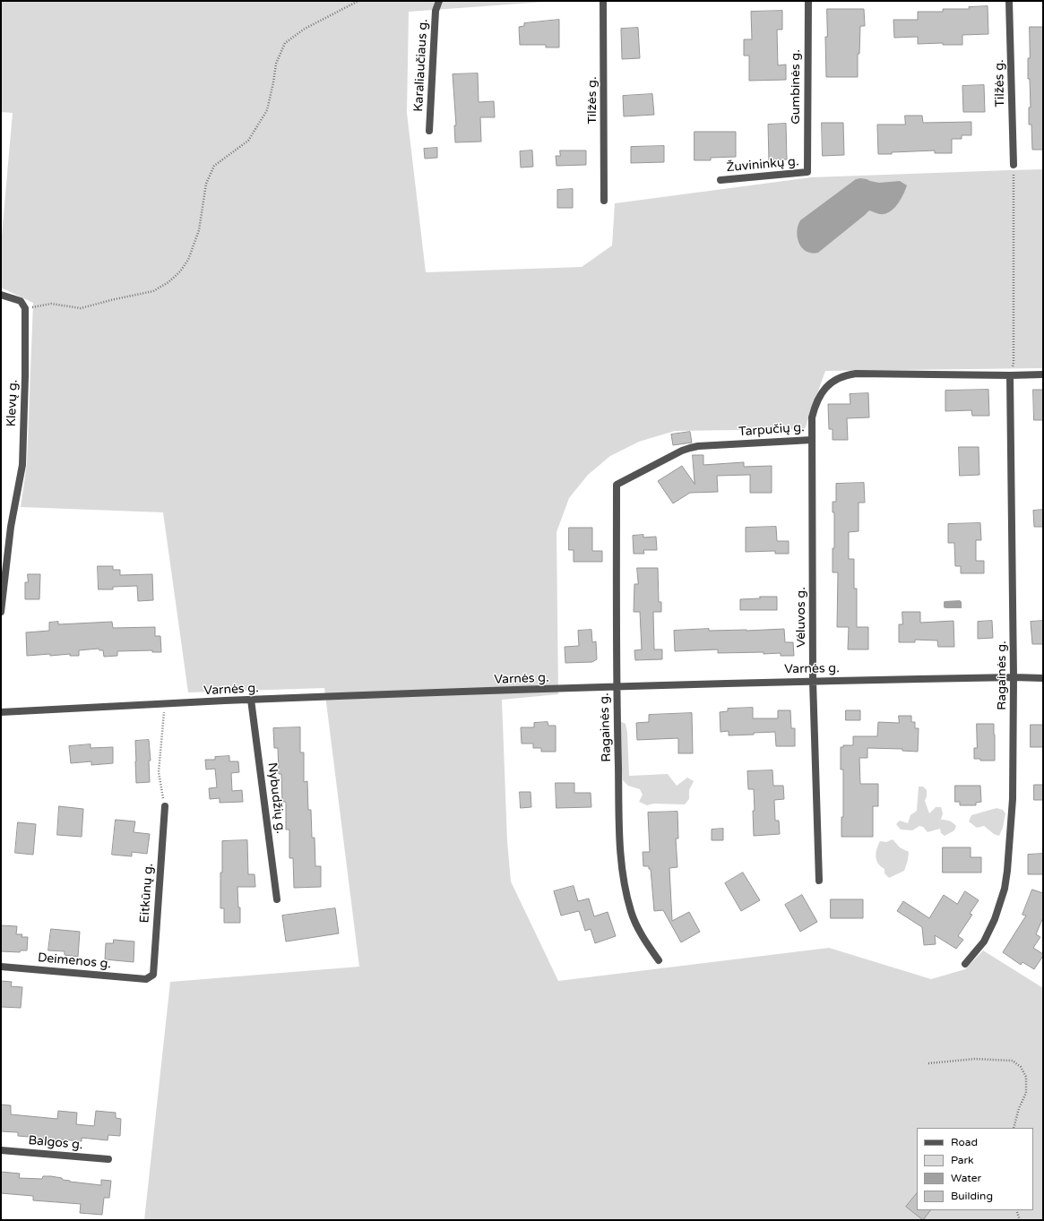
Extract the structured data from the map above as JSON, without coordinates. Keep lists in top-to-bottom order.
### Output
{
  "streets": {
    "street": [
      "Karaliaučiaus g.",
      "Tilžės g.",
      "Gumbinės g.",
      "Žuvininkų g.",
      "Klevų g.",
      "Tarpučių g.",
      "Vėluvos g.",
      "Varnės g.",
      "Ragainės g.",
      "Nybudžių g.",
      "Eitkūnų g.",
      "Deimenos g.",
      "Balgos g."
    ]
  },
  "crossings": [
    ["Gumbinės g.", "Žuvininkų g."],
    ["Tarpučių g.", "Vėluvos g."],
    ["Tarpučių g.", "Ragainės g."],
    ["Vėluvos g.", "Varnės g."],
    ["Varnės g.", "Ragainės g."],
    ["Varnės g.", "Nybudžių g."],
    ["Eitkūnų g.", "Deimenos g."]
  ],
  "legend": [
    "Road",
    "Park",
    "Water",
    "Building"
  ]
}
